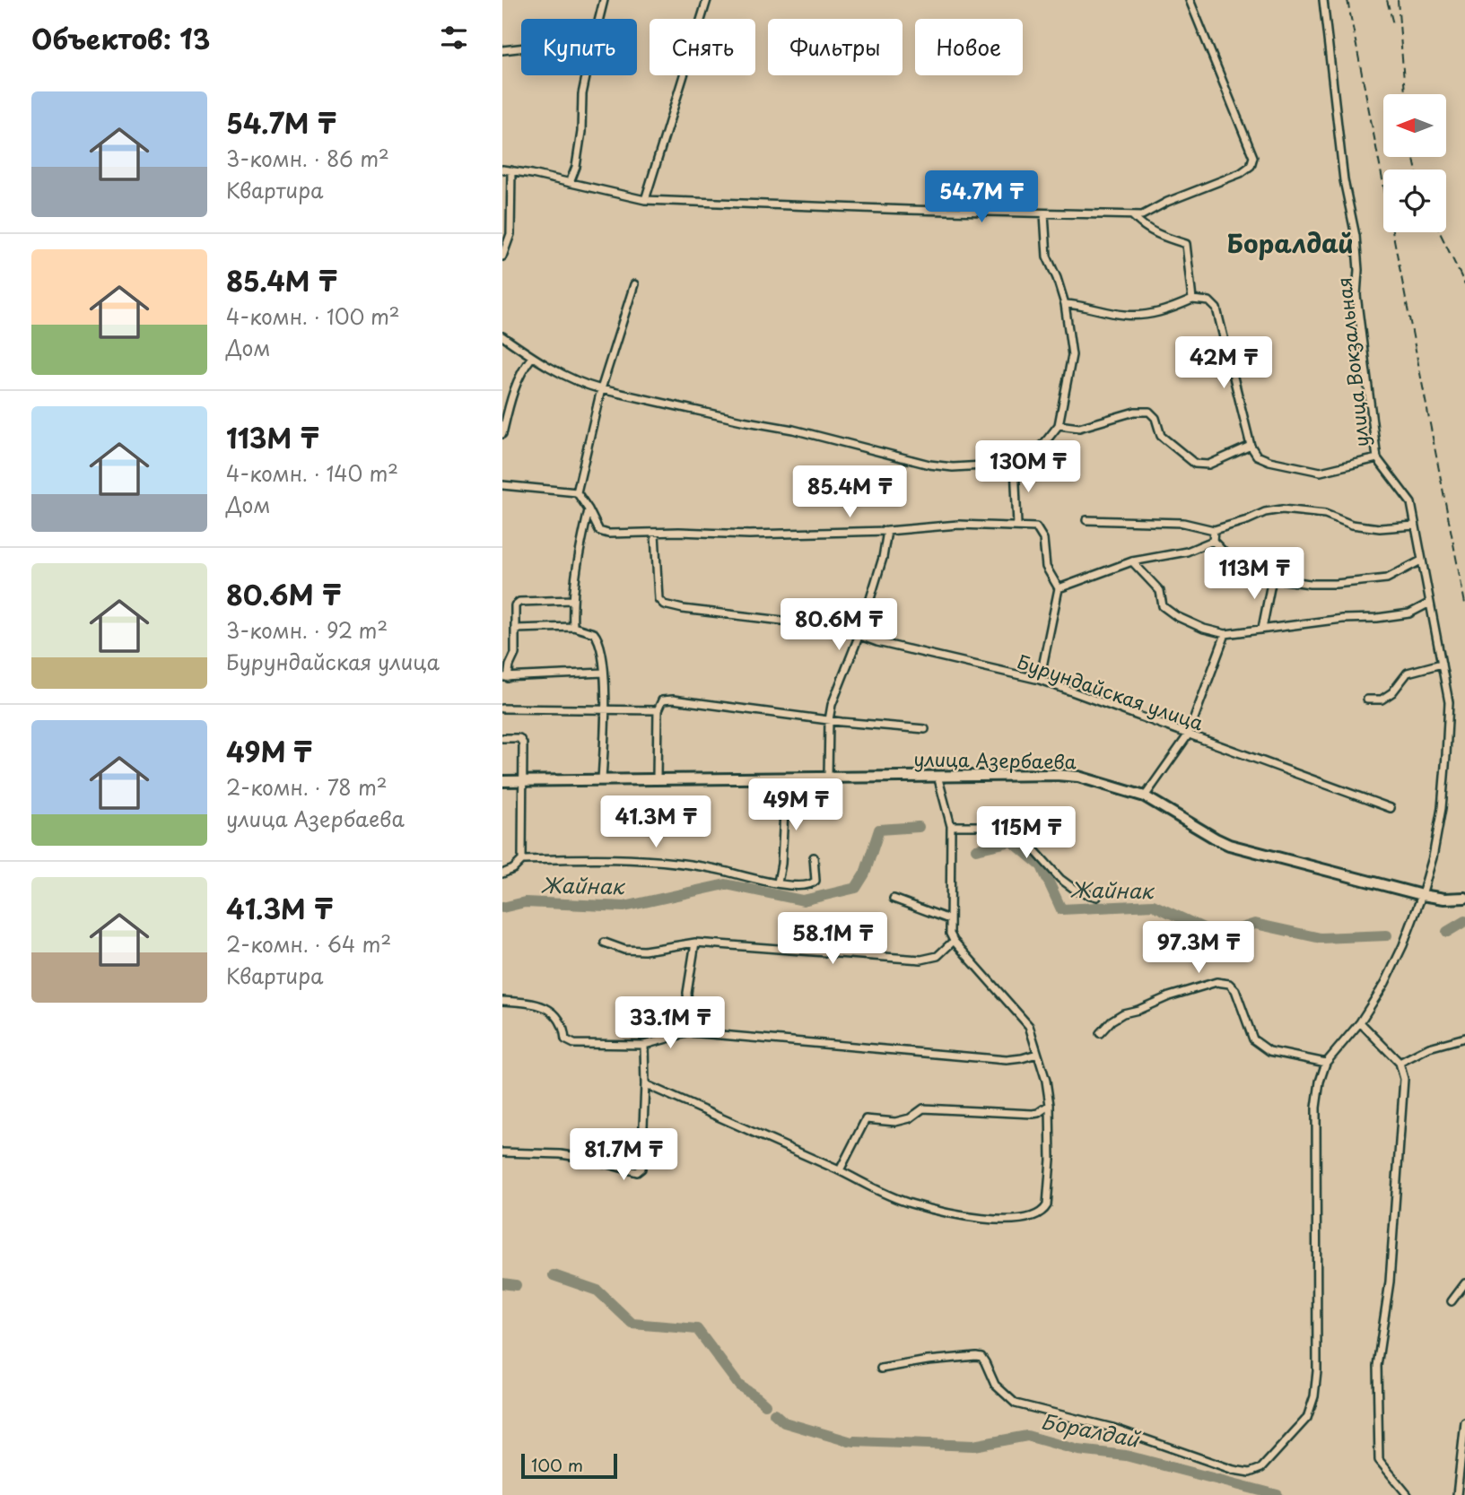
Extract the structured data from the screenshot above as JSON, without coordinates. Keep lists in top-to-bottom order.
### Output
{
  "streets": {
    "main road": ["улица Азербаева"],
    "street": ["улица Вокзальная", "Бурундайская улица"]
  },
  "crossings": [
    ["улица Вокзальная", "улица Азербаева"]
  ],
  "districts": ["Боралдай"],
  "water": ["Жайнак", "Боралдай"],
  "scale_bar": "100 m",
  "north": "left",
  "page": {
    "heading": "Объектов: 13",
    "chip": [
      "Купить",
      "Снять",
      "Фильтры",
      "Новое"
    ],
    "list": [
      {
        "name": "54.7M ₸",
        "note": "3-комн. · 86 m² · Квартира"
      },
      {
        "name": "85.4M ₸",
        "note": "4-комн. · 100 m² · Дом"
      },
      {
        "name": "113M ₸",
        "note": "4-комн. · 140 m² · Дом"
      },
      {
        "name": "80.6M ₸",
        "note": "3-комн. · 92 m² · Бурундайская улица"
      },
      {
        "name": "49M ₸",
        "note": "2-комн. · 78 m² · улица Азербаева"
      },
      {
        "name": "41.3M ₸",
        "note": "2-комн. · 64 m² · Квартира"
      }
    ],
    "price": [
      "54.7M ₸",
      "42M ₸",
      "130M ₸",
      "85.4M ₸",
      "113M ₸",
      "80.6M ₸",
      "49M ₸",
      "41.3M ₸",
      "115M ₸",
      "58.1M ₸",
      "97.3M ₸",
      "33.1M ₸",
      "81.7M ₸"
    ],
    "scale": "100 m"
  }
}
